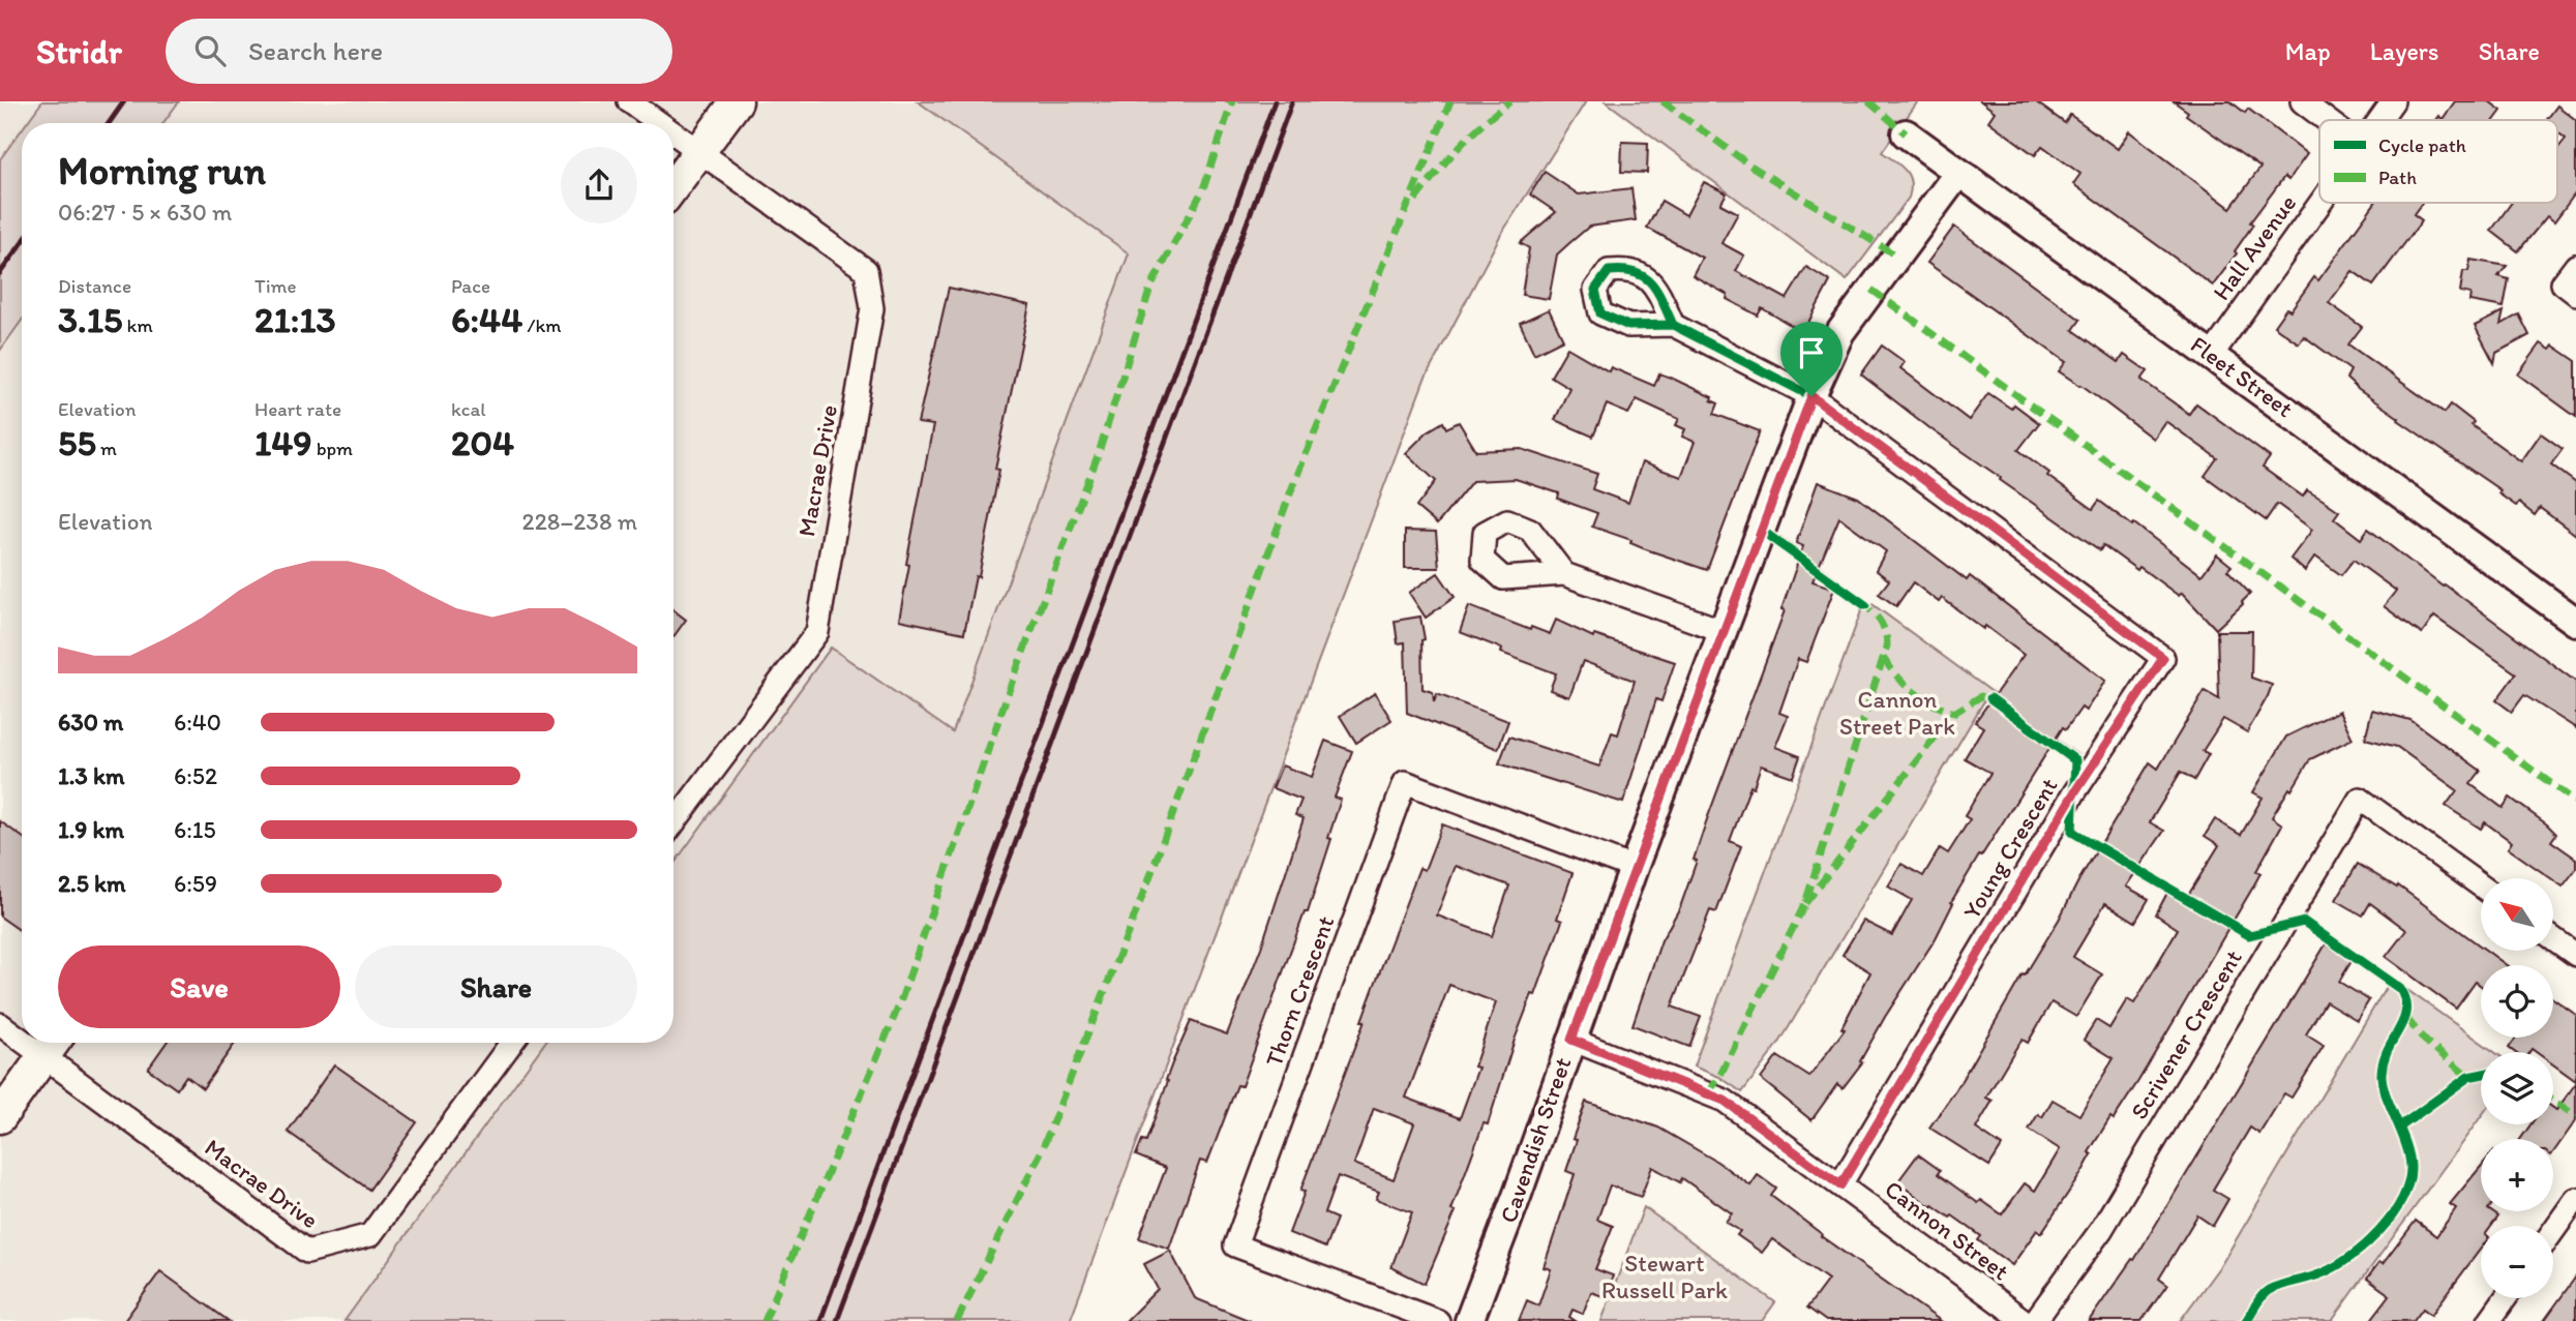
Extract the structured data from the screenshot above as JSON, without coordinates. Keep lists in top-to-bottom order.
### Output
{
  "streets": {
    "street": [
      "Hall Avenue",
      "Fleet Street",
      "Macrae Drive",
      "Young Crescent",
      "Thorn Crescent",
      "Scrivener Crescent",
      "Cavendish Street",
      "Cannon Street"
    ]
  },
  "crossings": [
    ["Hall Avenue", "Fleet Street"],
    ["Fleet Street", "Cavendish Street"],
    ["Young Crescent", "Cavendish Street"],
    ["Young Crescent", "Cannon Street"],
    ["Thorn Crescent", "Cavendish Street"],
    ["Cavendish Street", "Cannon Street"]
  ],
  "parks": ["Cannon Street Park", "Stewart Russell Park"],
  "legend": ["Cycle path", "Path"],
  "north": "top left",
  "page": {
    "header": "Stridr",
    "search": "Search here",
    "nav": ["Map", "Layers", "Share"],
    "heading": ["Morning run", "06:27 · 5 × 630 m"],
    "stats": [
      ["Distance", "3.15 km"],
      ["Time", "21:13"],
      ["Pace", "6:44 /km"],
      ["Elevation", "55 m"],
      ["Heart rate", "149 bpm"],
      ["kcal", "204"]
    ],
    "chart": ["Elevation", "228–238 m"],
    "list": [
      {
        "name": "630 m",
        "note": "6:40"
      },
      {
        "name": "1.3 km",
        "note": "6:52"
      },
      {
        "name": "1.9 km",
        "note": "6:15"
      },
      {
        "name": "2.5 km",
        "note": "6:59"
      }
    ],
    "map_buttons": ["+", "−"],
    "buttons": ["Save", "Share"]
  }
}
